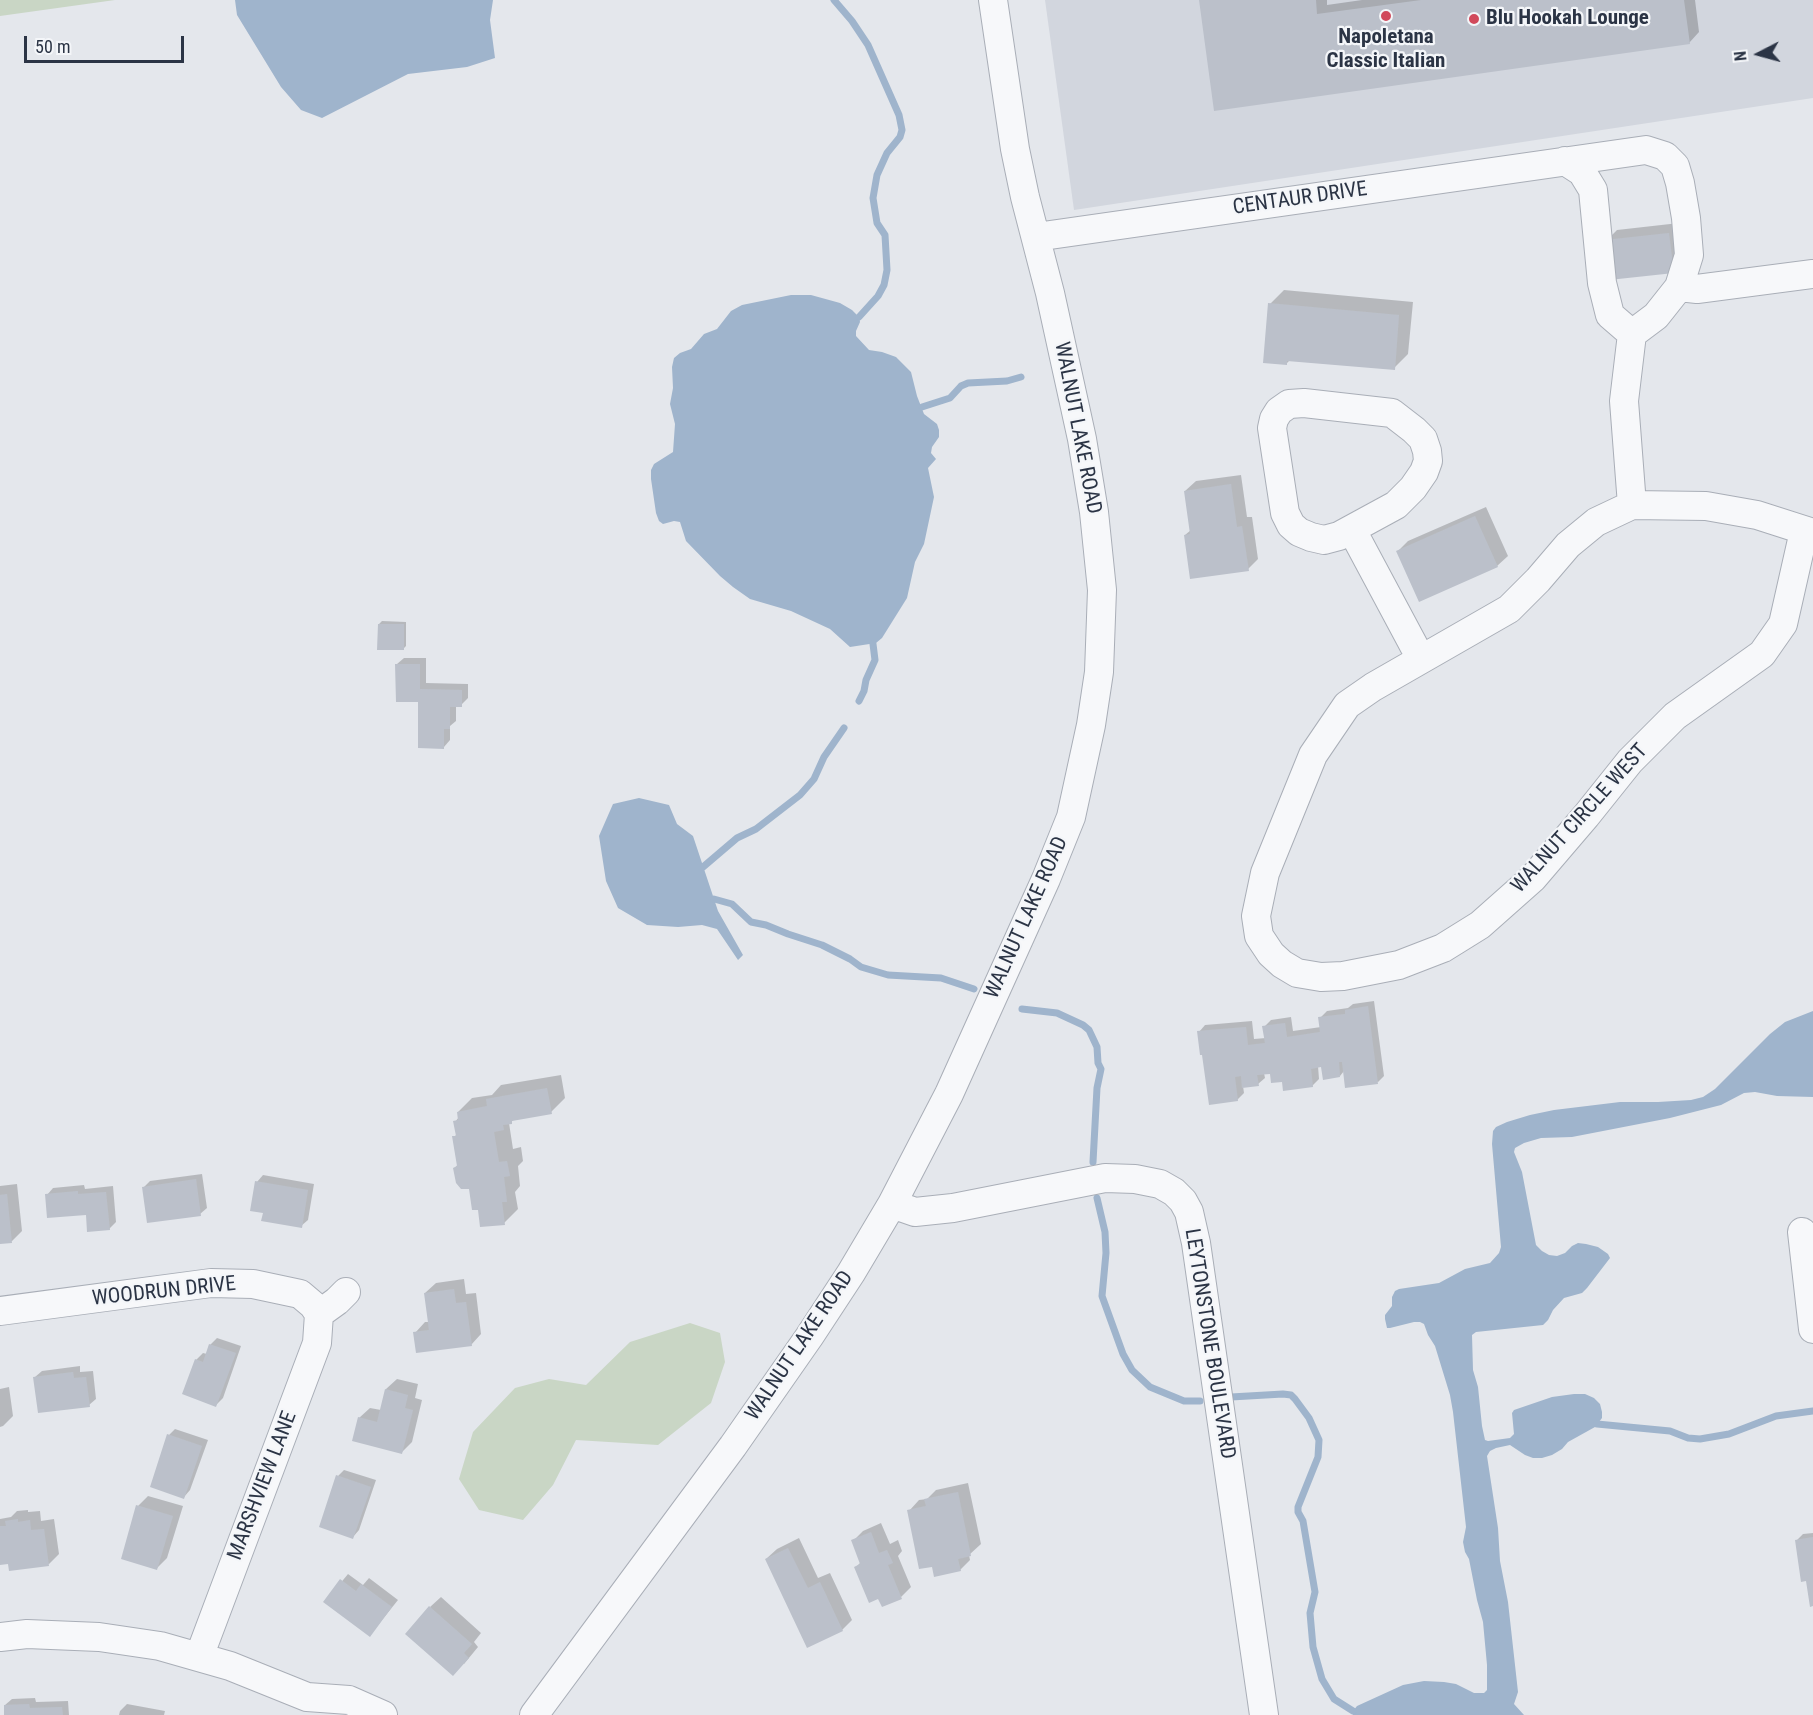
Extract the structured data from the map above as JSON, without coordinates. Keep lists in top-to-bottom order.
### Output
{
  "streets": {
    "street": [
      "CENTAUR DRIVE",
      "WALNUT LAKE ROAD",
      "WALNUT CIRCLE WEST",
      "WOODRUN DRIVE",
      "LEYTONSTONE BOULEVARD",
      "MARSHVIEW LANE"
    ]
  },
  "crossings": [
    ["CENTAUR DRIVE", "WALNUT LAKE ROAD"],
    ["WALNUT LAKE ROAD", "LEYTONSTONE BOULEVARD"],
    ["WOODRUN DRIVE", "MARSHVIEW LANE"]
  ],
  "places": ["Napoletana Classic Italian", "Blu Hookah Lounge"],
  "scale_bar": "50 m",
  "north": "left"
}
